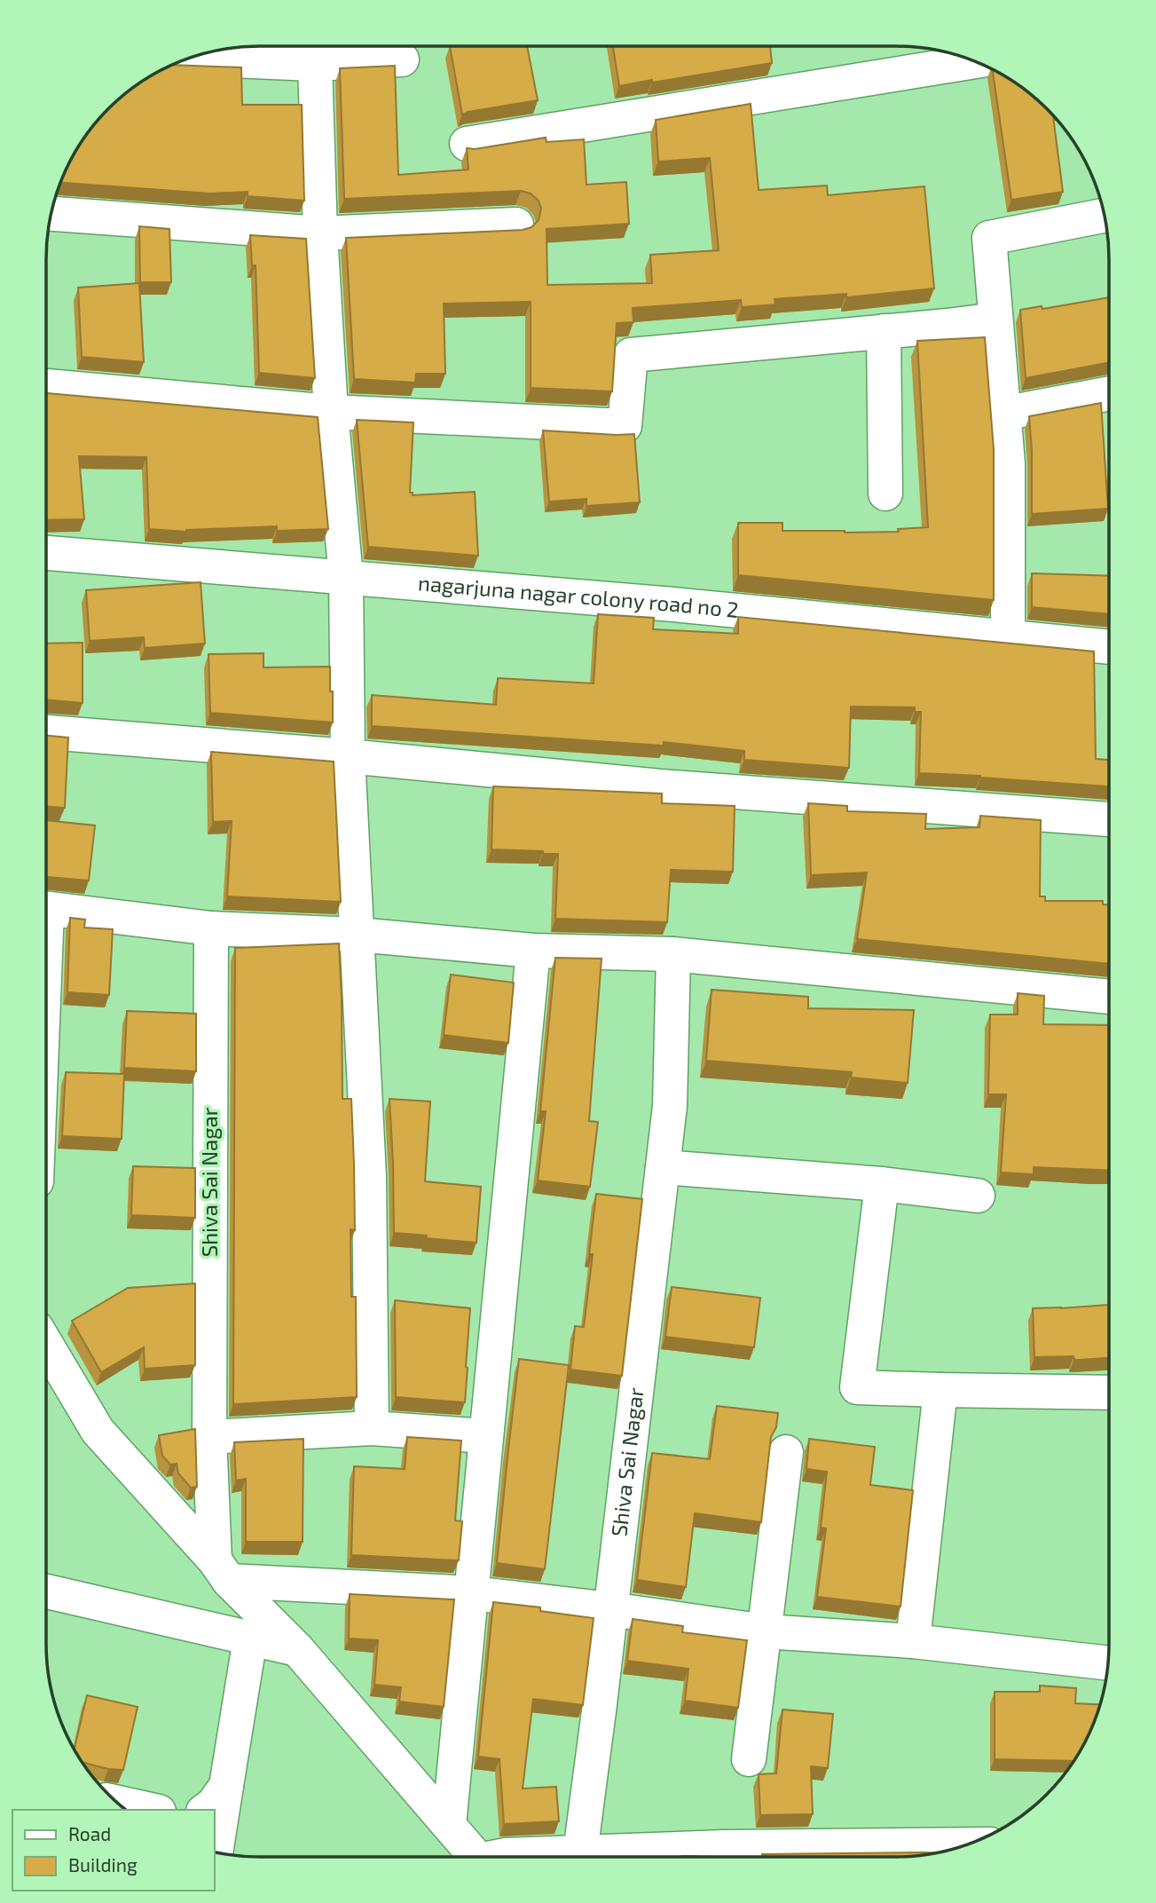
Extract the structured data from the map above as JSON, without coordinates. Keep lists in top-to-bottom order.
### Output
{
  "streets": {
    "street": ["nagarjuna nagar colony road no 2", "Shiva Sai Nagar"]
  },
  "legend": ["Road", "Building"]
}
